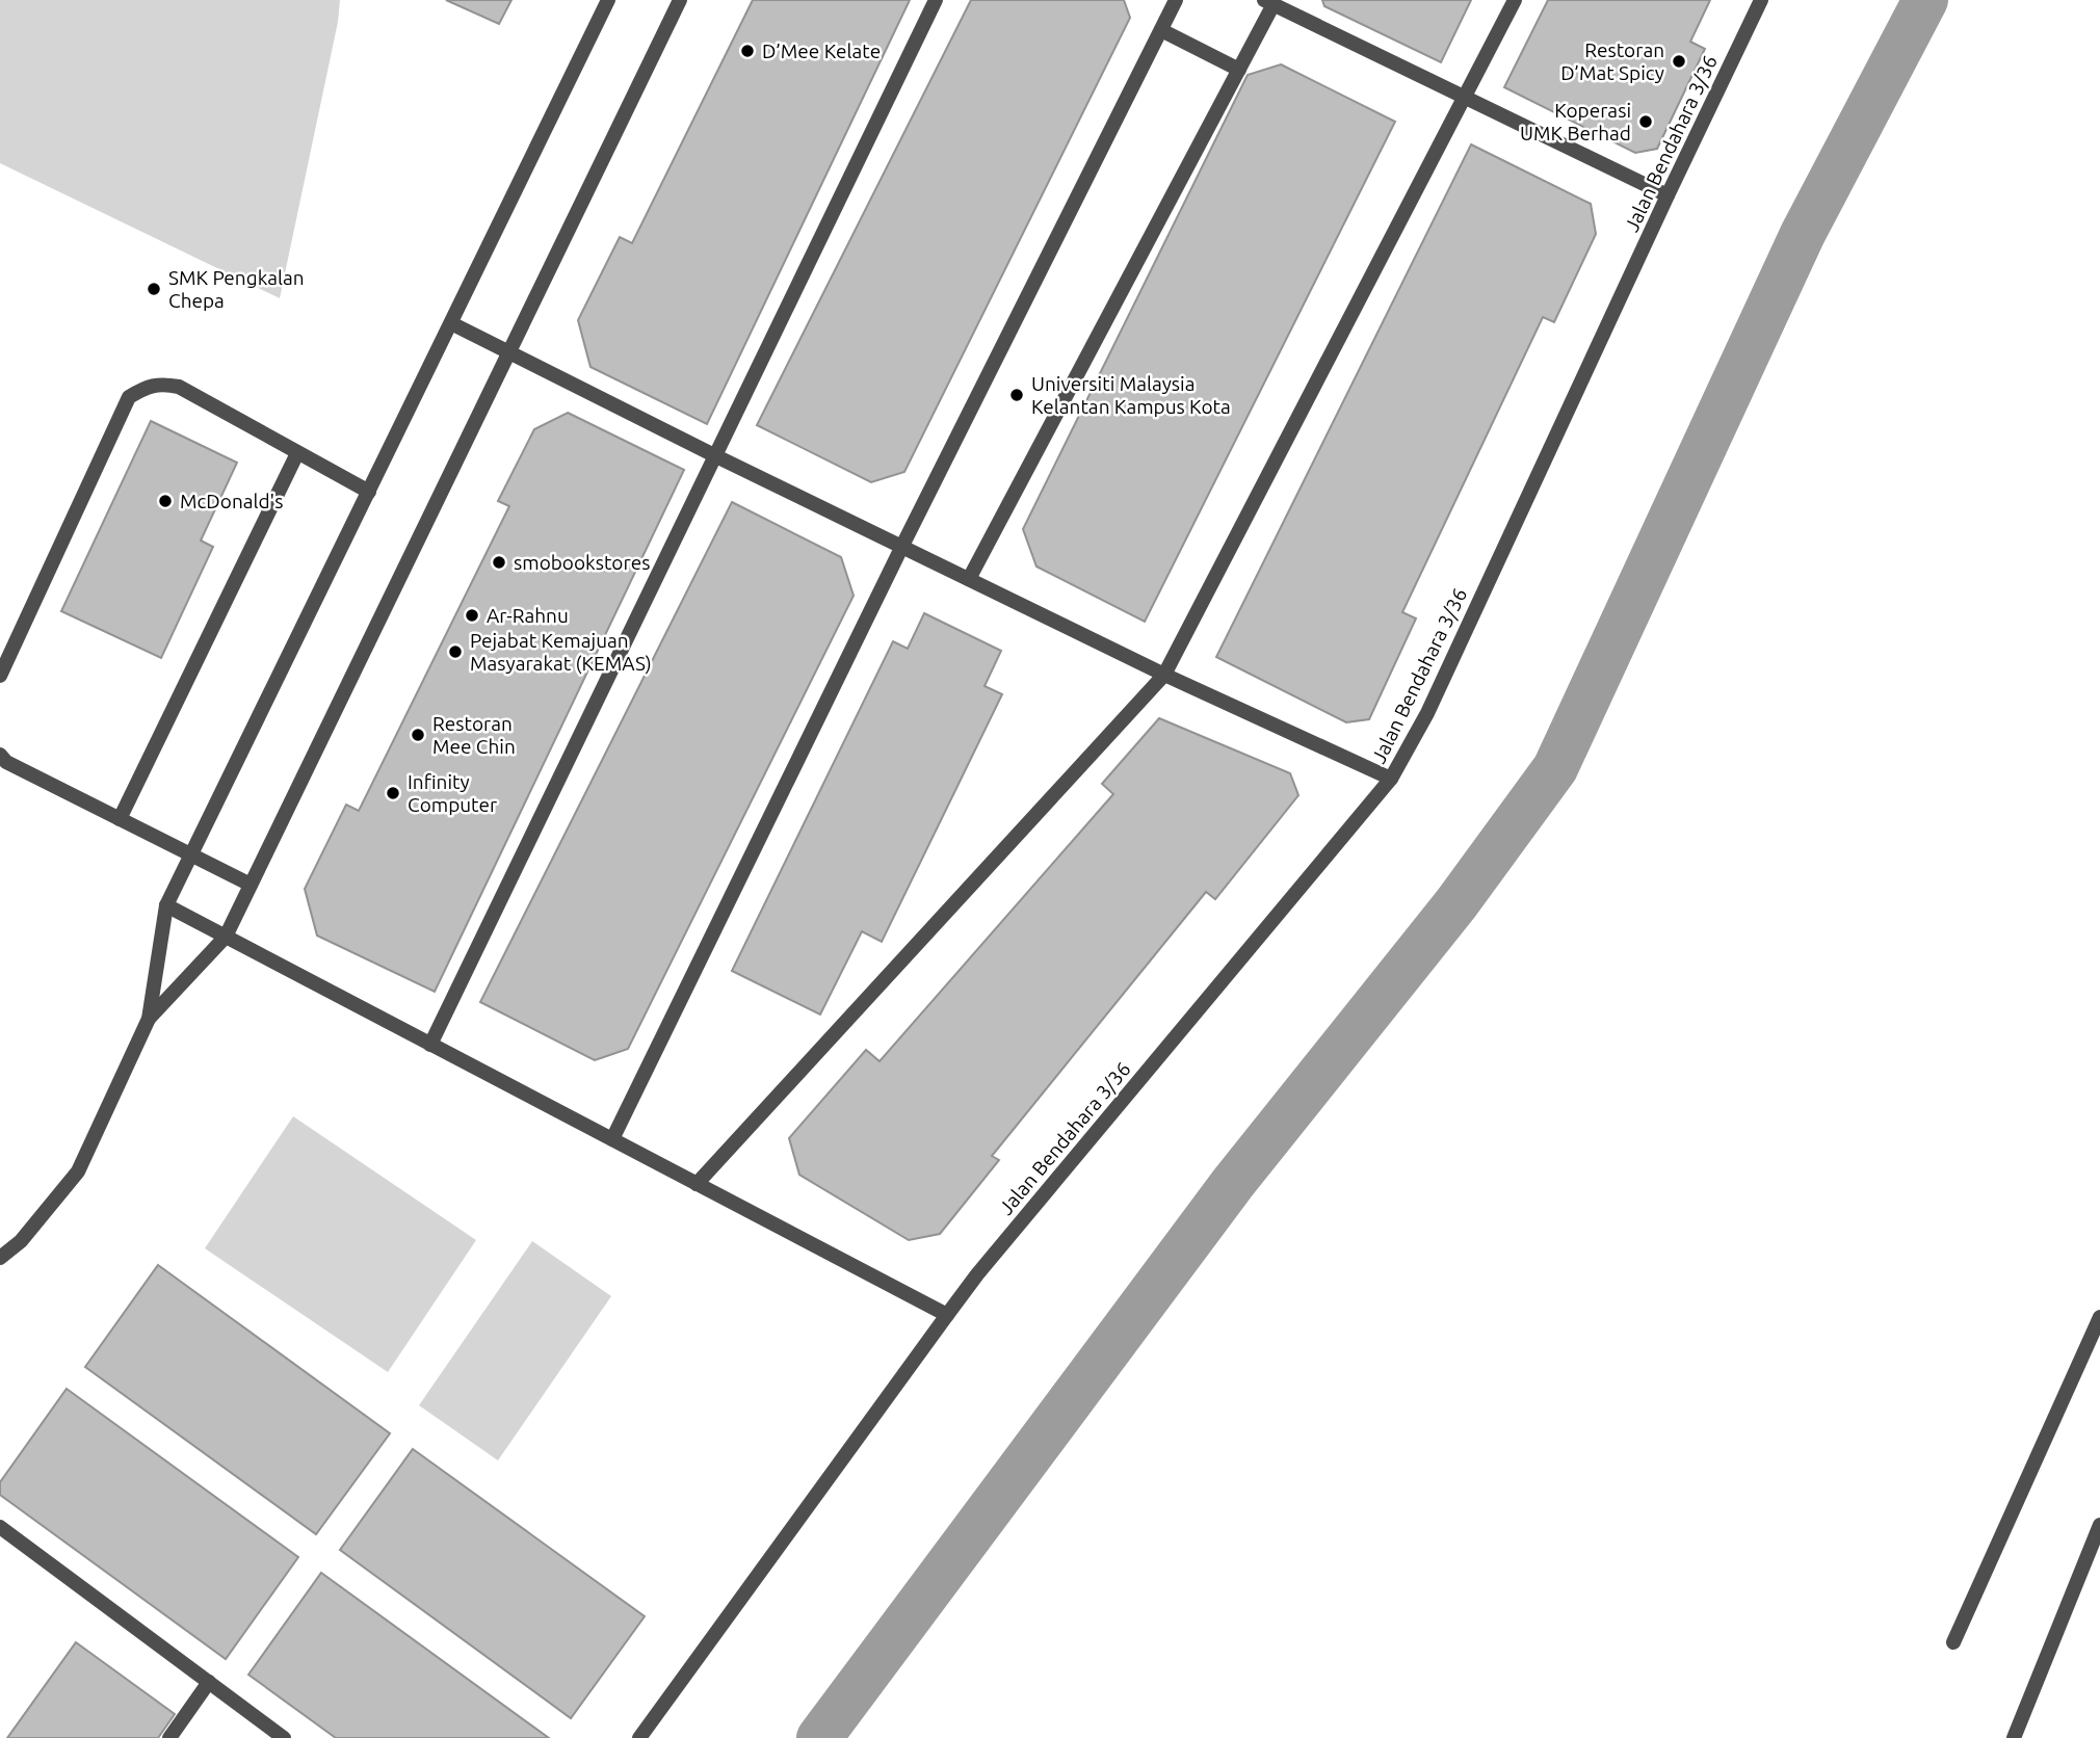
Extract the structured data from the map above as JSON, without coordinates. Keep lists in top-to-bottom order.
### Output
{
  "streets": {
    "street": ["Jalan Bendahara 3/36"]
  },
  "places": [
    "D’Mee Kelate",
    "Restoran D’Mat Spicy",
    "Koperasi UMK Berhad",
    "SMK Pengkalan Chepa",
    "Universiti Malaysia Kelantan Kampus Kota",
    "McDonald's",
    "smobookstores",
    "Ar-Rahnu",
    "Pejabat Kemajuan Masyarakat (KEMAS)",
    "Restoran Mee Chin",
    "Infinity Computer"
  ]
}
